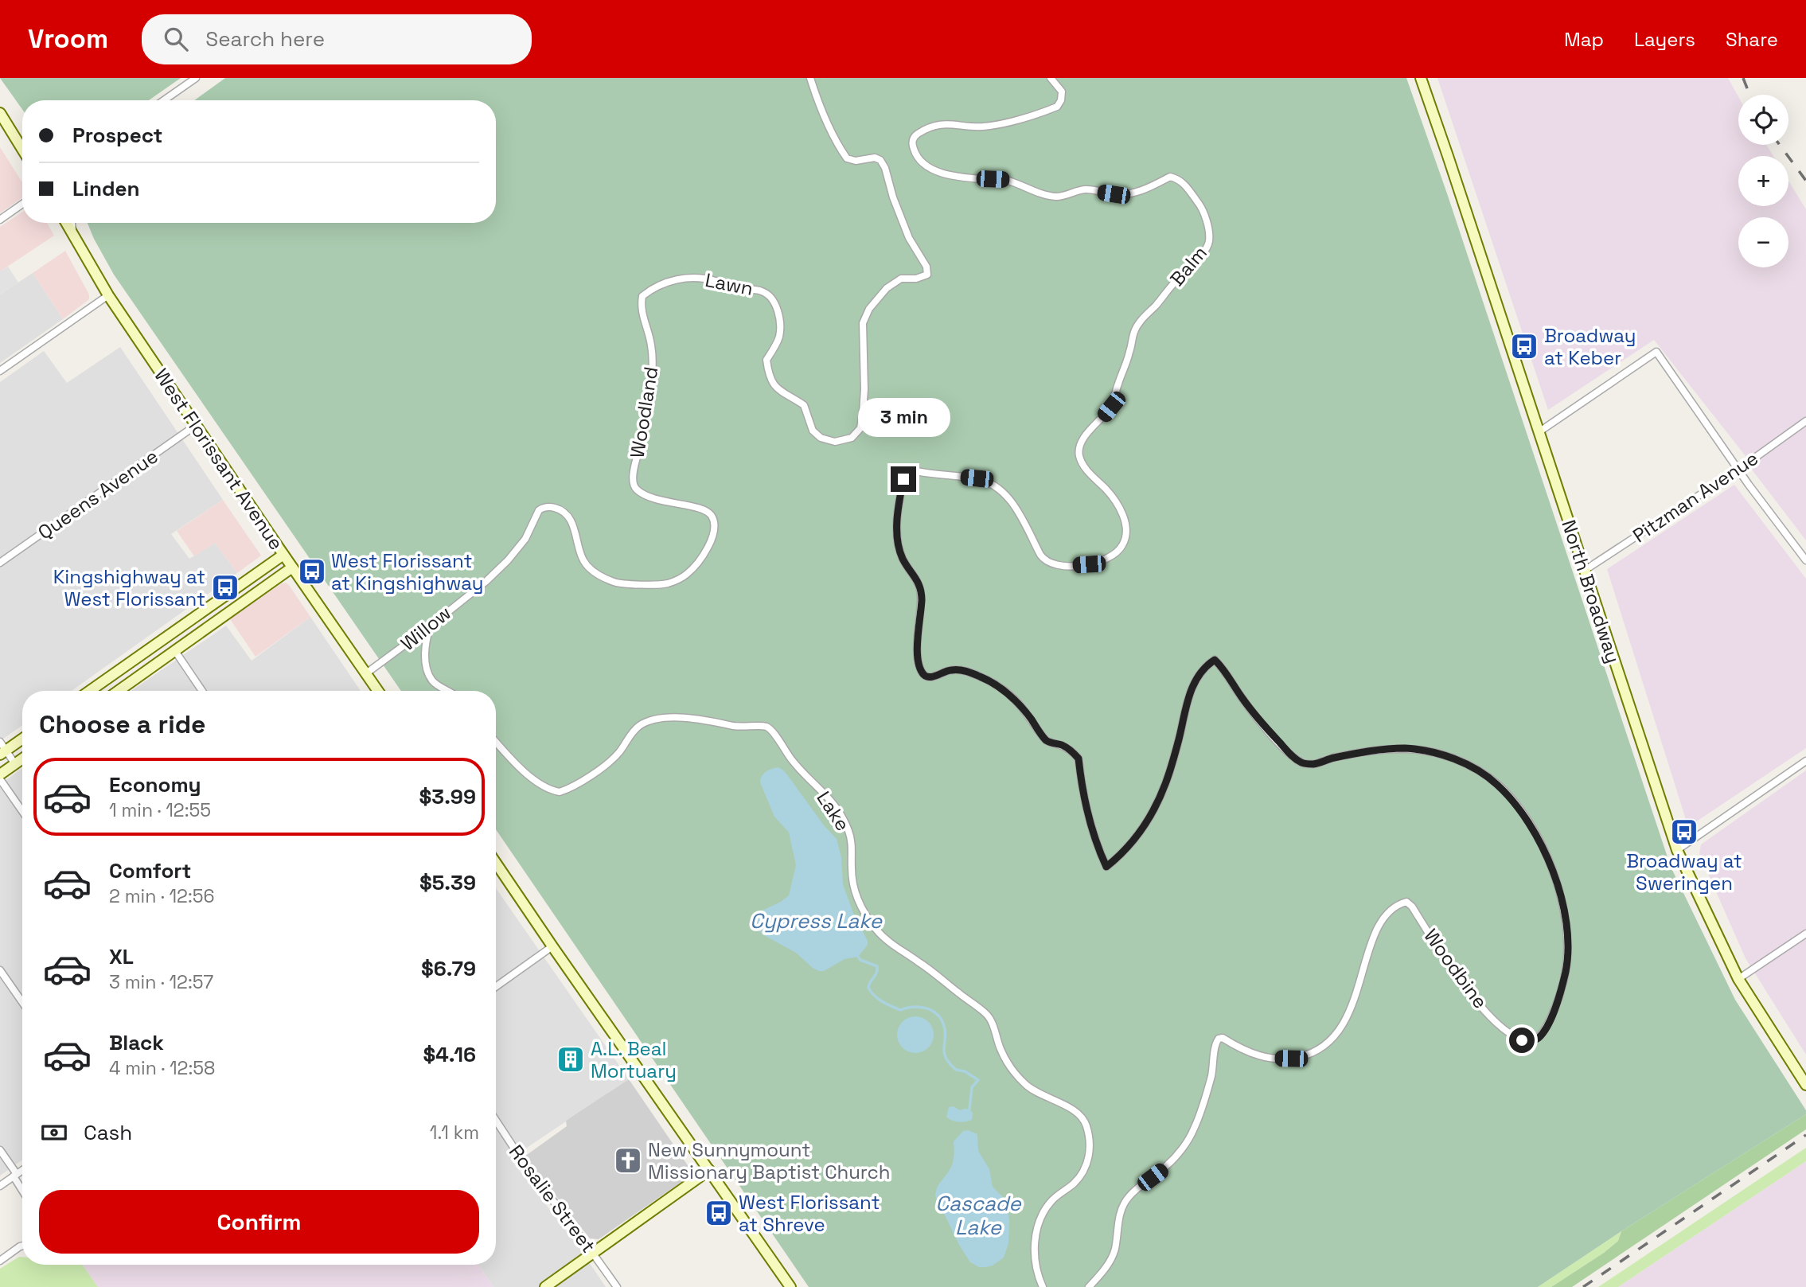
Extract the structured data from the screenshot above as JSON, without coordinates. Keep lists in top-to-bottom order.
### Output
{
  "streets": {
    "main road": ["West Florissant Avenue", "North Broadway"],
    "street": [
      "Balm",
      "Lawn",
      "Woodland",
      "Queens Avenue",
      "Pitzman Avenue",
      "Willow",
      "Lake",
      "Woodbine",
      "Rosalie Street"
    ]
  },
  "crossings": [
    ["Balm", "Woodbine"],
    ["Lawn", "Woodland"],
    ["Woodland", "Willow"],
    ["West Florissant Avenue", "Queens Avenue"],
    ["West Florissant Avenue", "Willow"],
    ["Pitzman Avenue", "North Broadway"]
  ],
  "water": ["Cypress Lake", "Cascade Lake"],
  "places": {
    "bus stop": [
      "Broadway at Keber",
      "West Florissant at Kingshighway",
      "Kingshighway at West Florissant",
      "Broadway at Sweringen",
      "West Florissant at Shreve"
    ],
    "building": ["A.L. Beal Mortuary"],
    "church": ["New Sunnymount Missionary Baptist Church"]
  },
  "page": {
    "header": "Vroom",
    "search": "Search here",
    "nav": ["Map", "Layers", "Share"],
    "map_buttons": ["+", "−"],
    "banner": ["Prospect", "Linden"],
    "bubble": "3 min",
    "heading": "Choose a ride",
    "list": [
      {
        "name": "Economy",
        "note": "1 min · 12:55",
        "value": "$3.99"
      },
      {
        "name": "Comfort",
        "note": "2 min · 12:56",
        "value": "$5.39"
      },
      {
        "name": "XL",
        "note": "3 min · 12:57",
        "value": "$6.79"
      },
      {
        "name": "Black",
        "note": "4 min · 12:58",
        "value": "$4.16"
      }
    ],
    "pay": ["Cash", "1.1 km"],
    "buttons": "Confirm"
  }
}
